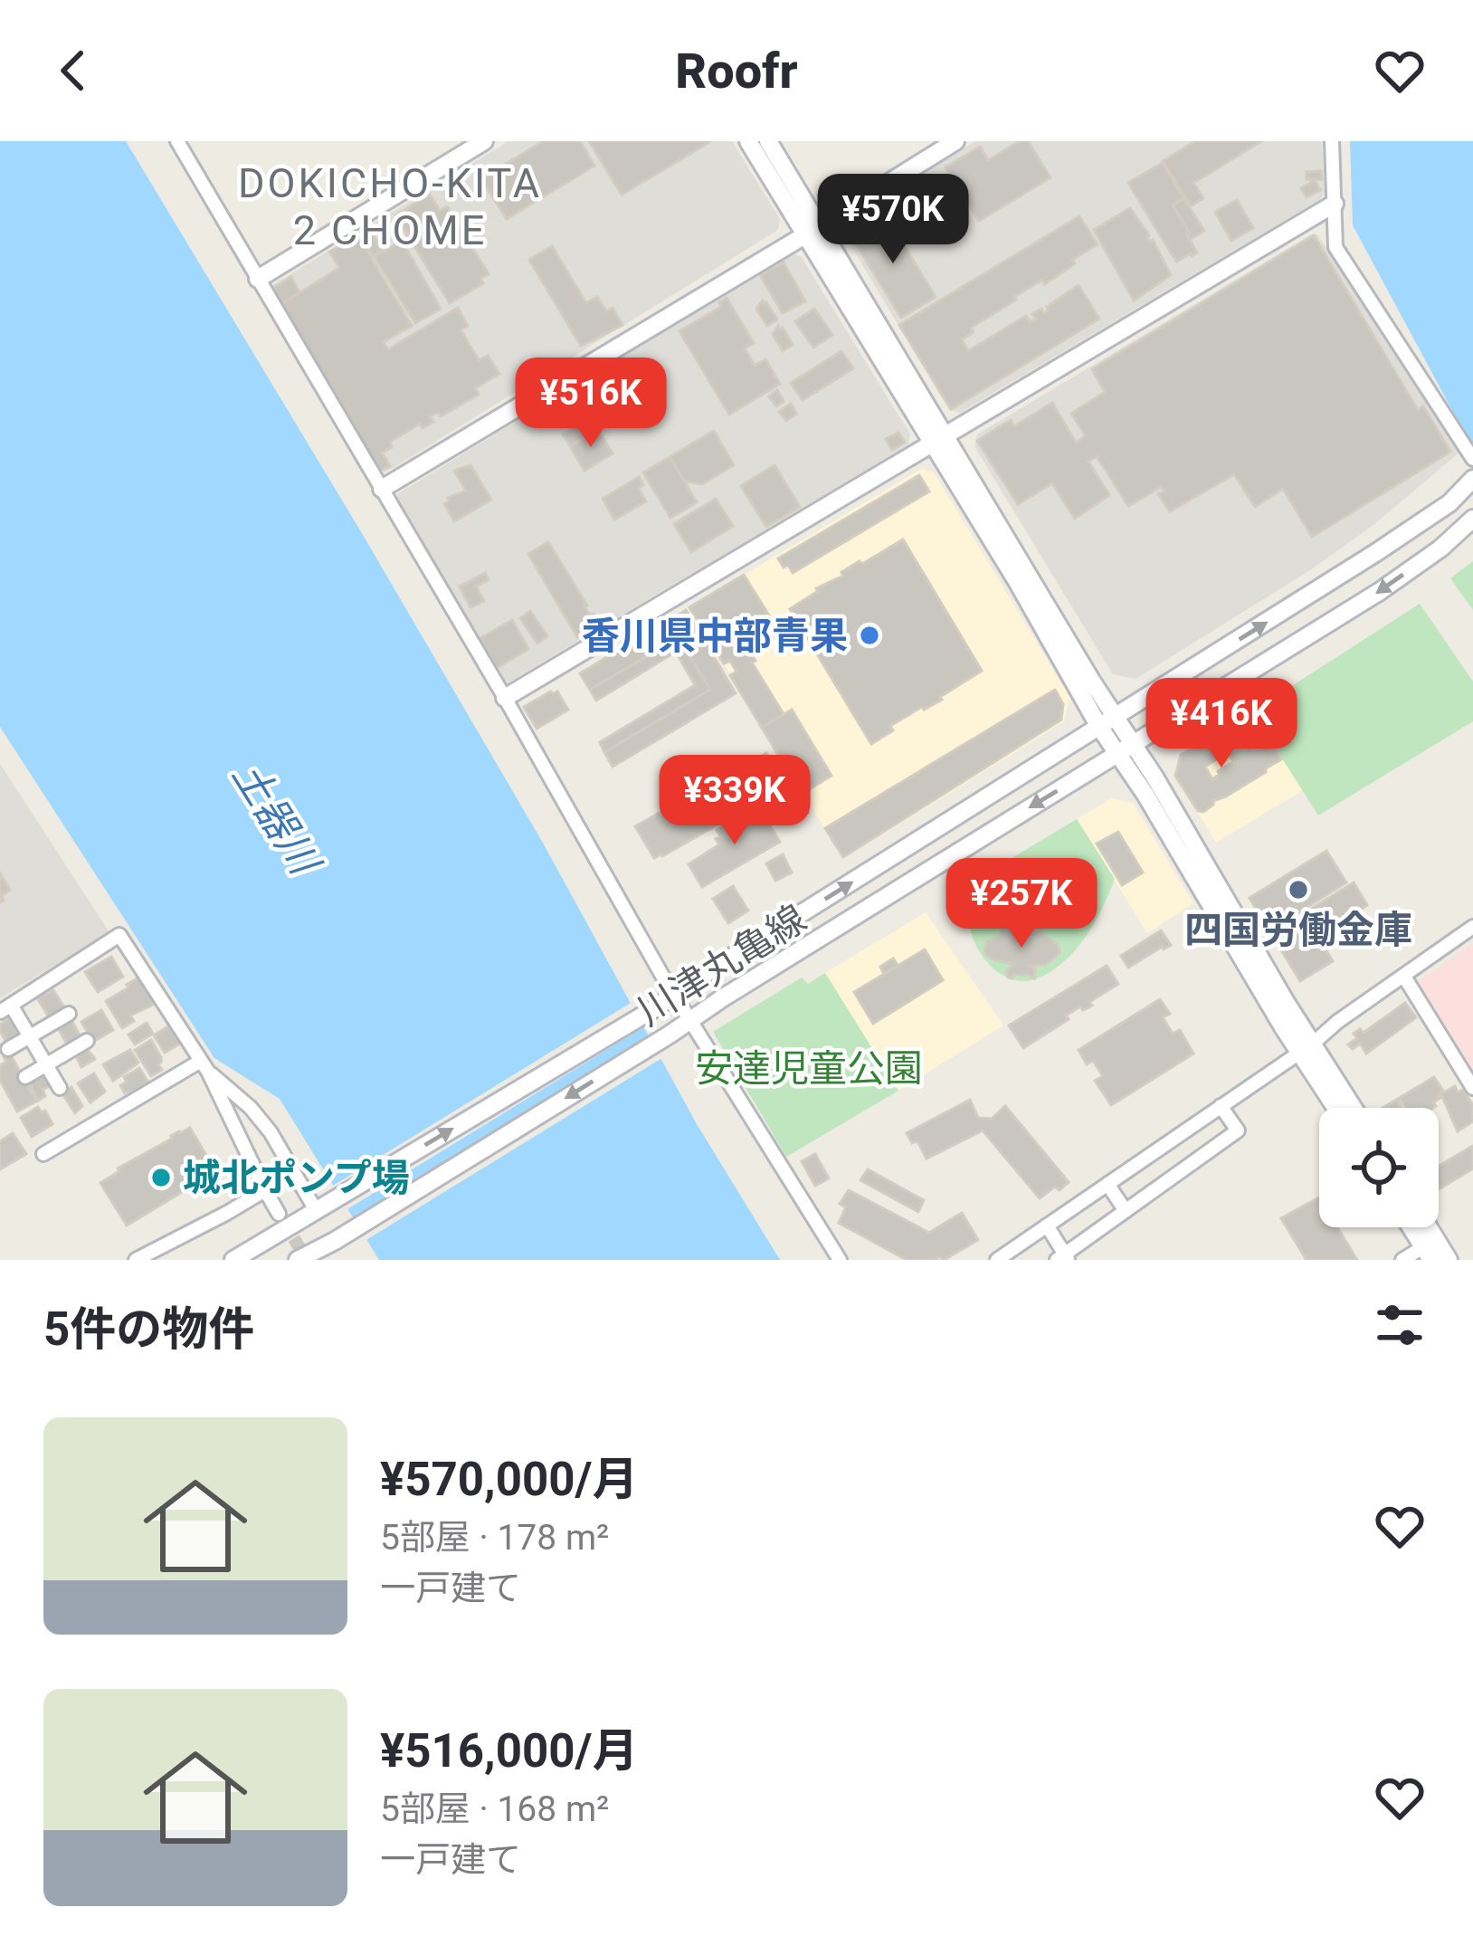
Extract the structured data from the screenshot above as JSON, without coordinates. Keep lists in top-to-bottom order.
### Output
{
  "streets": {
    "street": ["川津丸亀線"]
  },
  "districts": ["DOKICHO-KITA 2 CHOME"],
  "water": ["土器川"],
  "parks": ["安達児童公園"],
  "places": ["香川県中部青果", "四国労働金庫", "城北ポンプ場"],
  "page": {
    "header": "Roofr",
    "price": [
      "¥570K",
      "¥516K",
      "¥416K",
      "¥339K",
      "¥257K"
    ],
    "heading": "5件の物件",
    "list": [
      {
        "name": "¥570,000/月",
        "note": "5部屋 · 178 m² · 一戸建て"
      },
      {
        "name": "¥516,000/月",
        "note": "5部屋 · 168 m² · 一戸建て"
      }
    ]
  }
}
